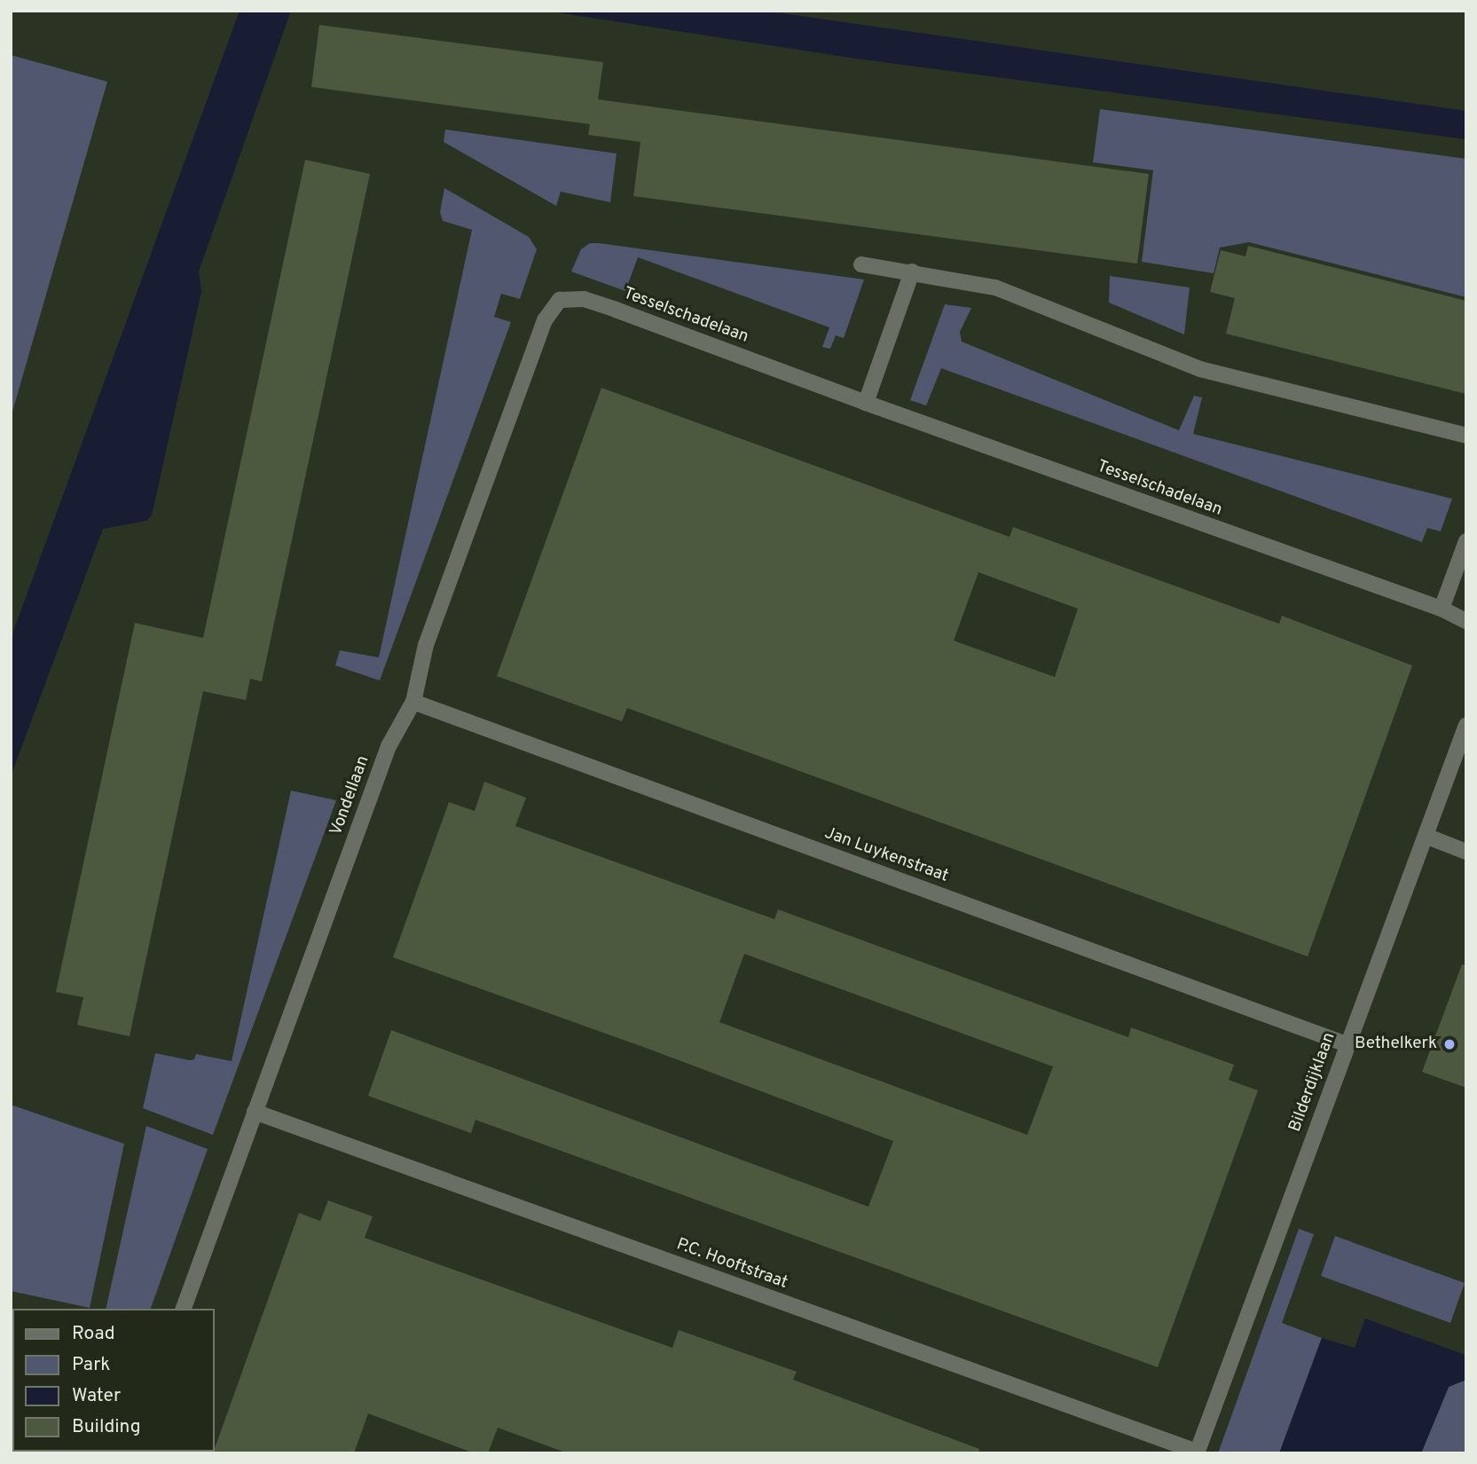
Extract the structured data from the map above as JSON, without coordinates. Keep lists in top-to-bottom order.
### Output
{
  "streets": {
    "street": [
      "Tesselschadelaan",
      "Vondellaan",
      "Jan Luykenstraat",
      "Bilderdijklaan",
      "P.C. Hooftstraat"
    ]
  },
  "crossings": [
    ["Tesselschadelaan", "Vondellaan"],
    ["Vondellaan", "Jan Luykenstraat"],
    ["Vondellaan", "P.C. Hooftstraat"],
    ["Jan Luykenstraat", "Bilderdijklaan"],
    ["Bilderdijklaan", "P.C. Hooftstraat"]
  ],
  "places": ["Bethelkerk"],
  "legend": [
    "Road",
    "Park",
    "Water",
    "Building"
  ]
}
